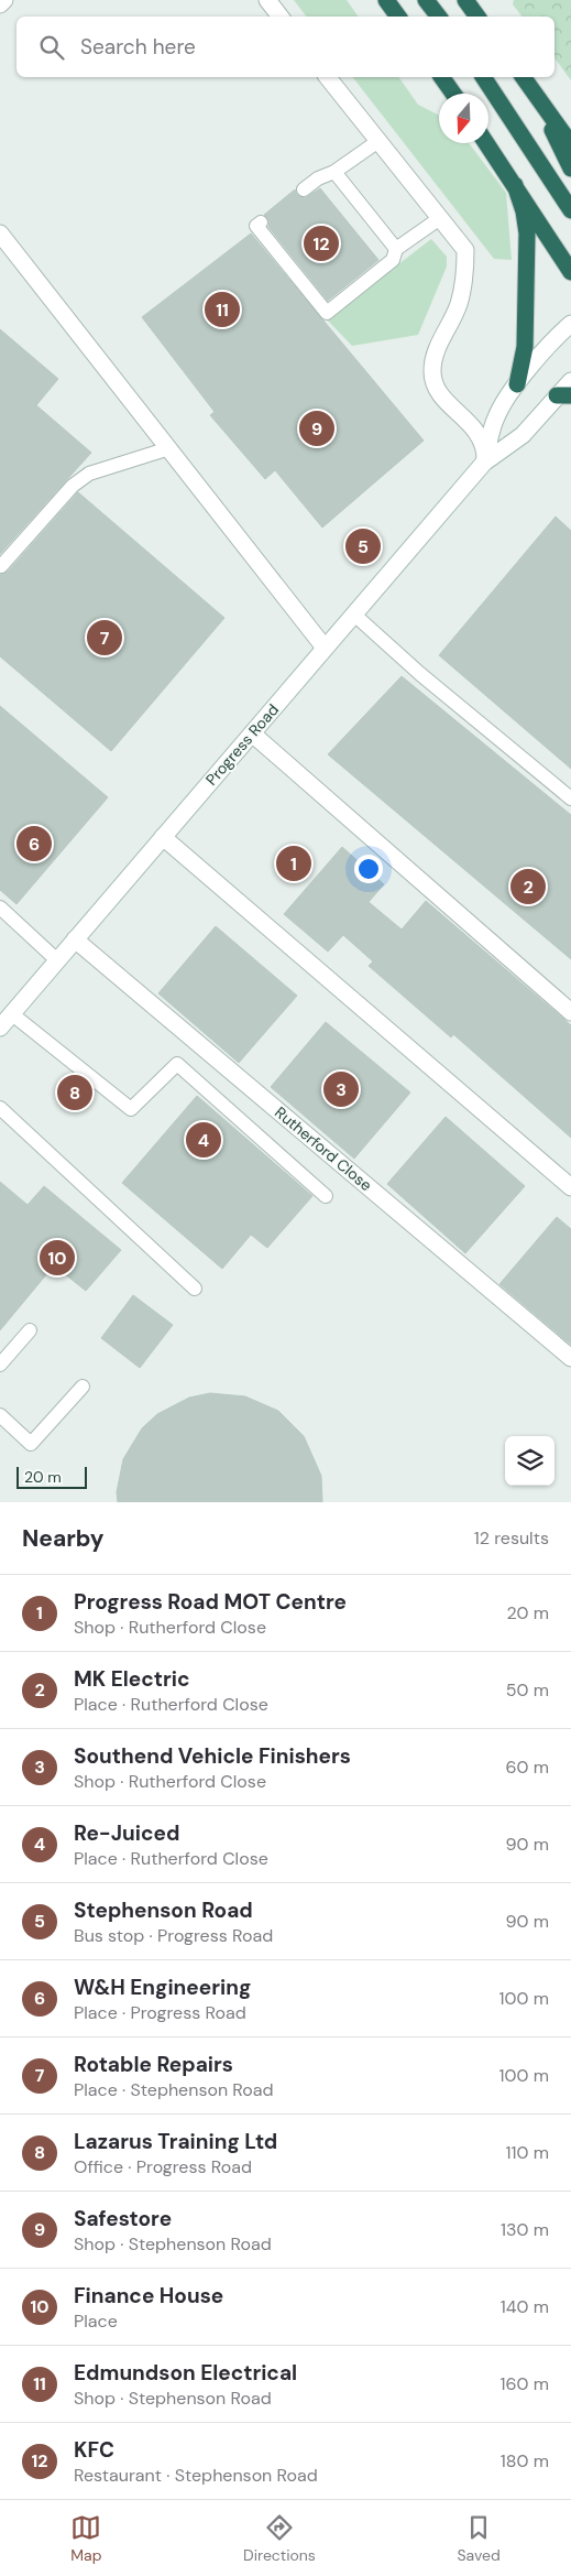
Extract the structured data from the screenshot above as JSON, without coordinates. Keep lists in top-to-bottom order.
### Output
{
  "streets": {
    "street": ["Progress Road", "Rutherford Close"]
  },
  "crossings": [
    ["Progress Road", "Rutherford Close"]
  ],
  "scale_bar": "20 m",
  "north": "bottom",
  "page": {
    "search": "Search here",
    "pins": [
      "12",
      "11",
      "9",
      "5",
      "7",
      "6",
      "1",
      "2",
      "3",
      "8",
      "4",
      "10"
    ],
    "scale": "20 m",
    "heading": ["Nearby", "12 results"],
    "list": [
      {
        "mark": "1",
        "name": "Progress Road MOT Centre",
        "note": "Shop · Rutherford Close",
        "value": "20 m"
      },
      {
        "mark": "2",
        "name": "MK Electric",
        "note": "Place · Rutherford Close",
        "value": "50 m"
      },
      {
        "mark": "3",
        "name": "Southend Vehicle Finishers",
        "note": "Shop · Rutherford Close",
        "value": "60 m"
      },
      {
        "mark": "4",
        "name": "Re-Juiced",
        "note": "Place · Rutherford Close",
        "value": "90 m"
      },
      {
        "mark": "5",
        "name": "Stephenson Road",
        "note": "Bus stop · Progress Road",
        "value": "90 m"
      },
      {
        "mark": "6",
        "name": "W&H Engineering",
        "note": "Place · Progress Road",
        "value": "100 m"
      },
      {
        "mark": "7",
        "name": "Rotable Repairs",
        "note": "Place · Stephenson Road",
        "value": "100 m"
      },
      {
        "mark": "8",
        "name": "Lazarus Training Ltd",
        "note": "Office · Progress Road",
        "value": "110 m"
      },
      {
        "mark": "9",
        "name": "Safestore",
        "note": "Shop · Stephenson Road",
        "value": "130 m"
      },
      {
        "mark": "10",
        "name": "Finance House",
        "note": "Place",
        "value": "140 m"
      },
      {
        "mark": "11",
        "name": "Edmundson Electrical",
        "note": "Shop · Stephenson Road",
        "value": "160 m"
      },
      {
        "mark": "12",
        "name": "KFC",
        "note": "Restaurant · Stephenson Road",
        "value": "180 m"
      }
    ],
    "nav": ["Map", "Directions", "Saved"]
  }
}
